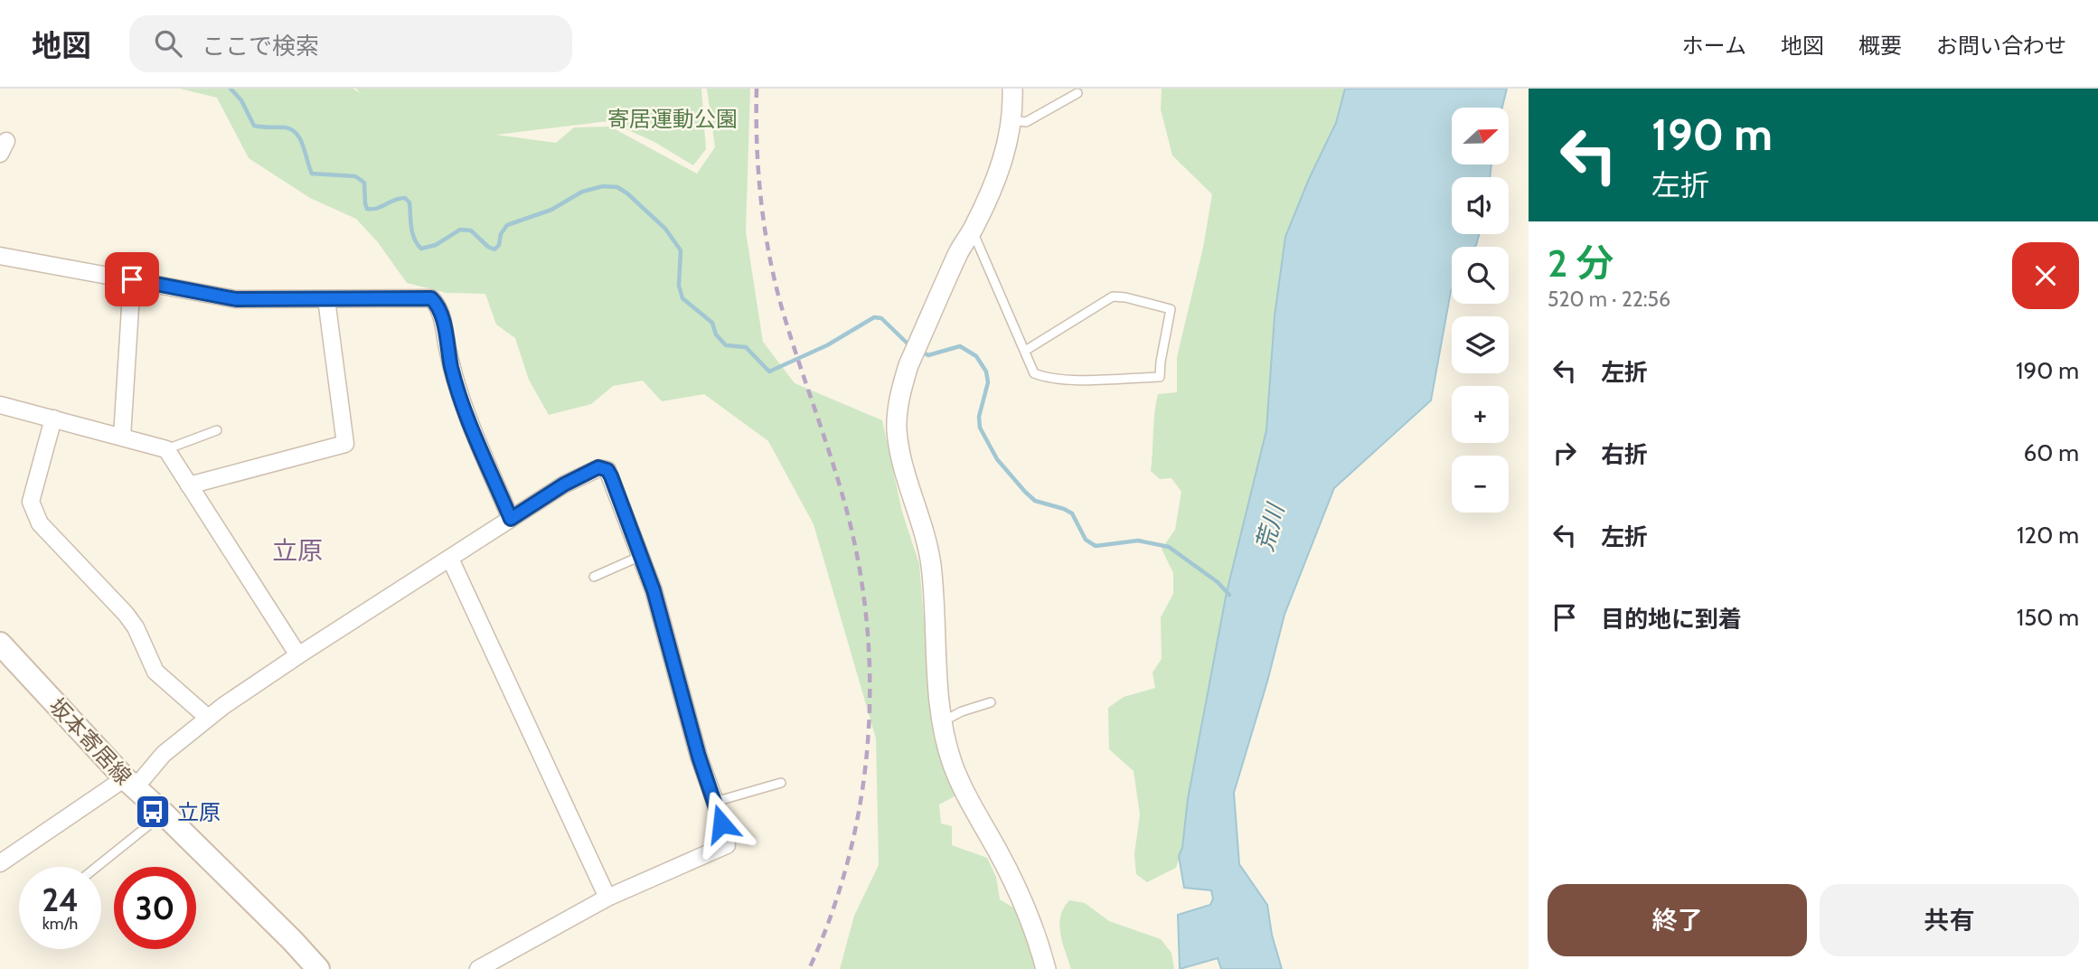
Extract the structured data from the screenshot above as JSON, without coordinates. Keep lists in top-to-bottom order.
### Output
{
  "streets": {
    "main road": ["坂本寄居線"]
  },
  "districts": ["立原"],
  "water": ["荒川"],
  "parks": ["寄居運動公園"],
  "places": {
    "bus stop": ["立原"]
  },
  "north": "right",
  "page": {
    "header": "地図",
    "search": "ここで検索",
    "nav": [
      "ホーム",
      "地図",
      "概要",
      "お問い合わせ"
    ],
    "turn": ["190 m", "左折"],
    "map_buttons": ["+", "−"],
    "heading": ["2 分", "520 m · 22:56"],
    "list": [
      {
        "name": "左折",
        "value": "190 m"
      },
      {
        "name": "右折",
        "value": "60 m"
      },
      {
        "name": "左折",
        "value": "120 m"
      },
      {
        "name": "目的地に到着",
        "value": "150 m"
      }
    ],
    "speed": "24 km/h",
    "limit": "30",
    "buttons": ["終了", "共有"]
  }
}
